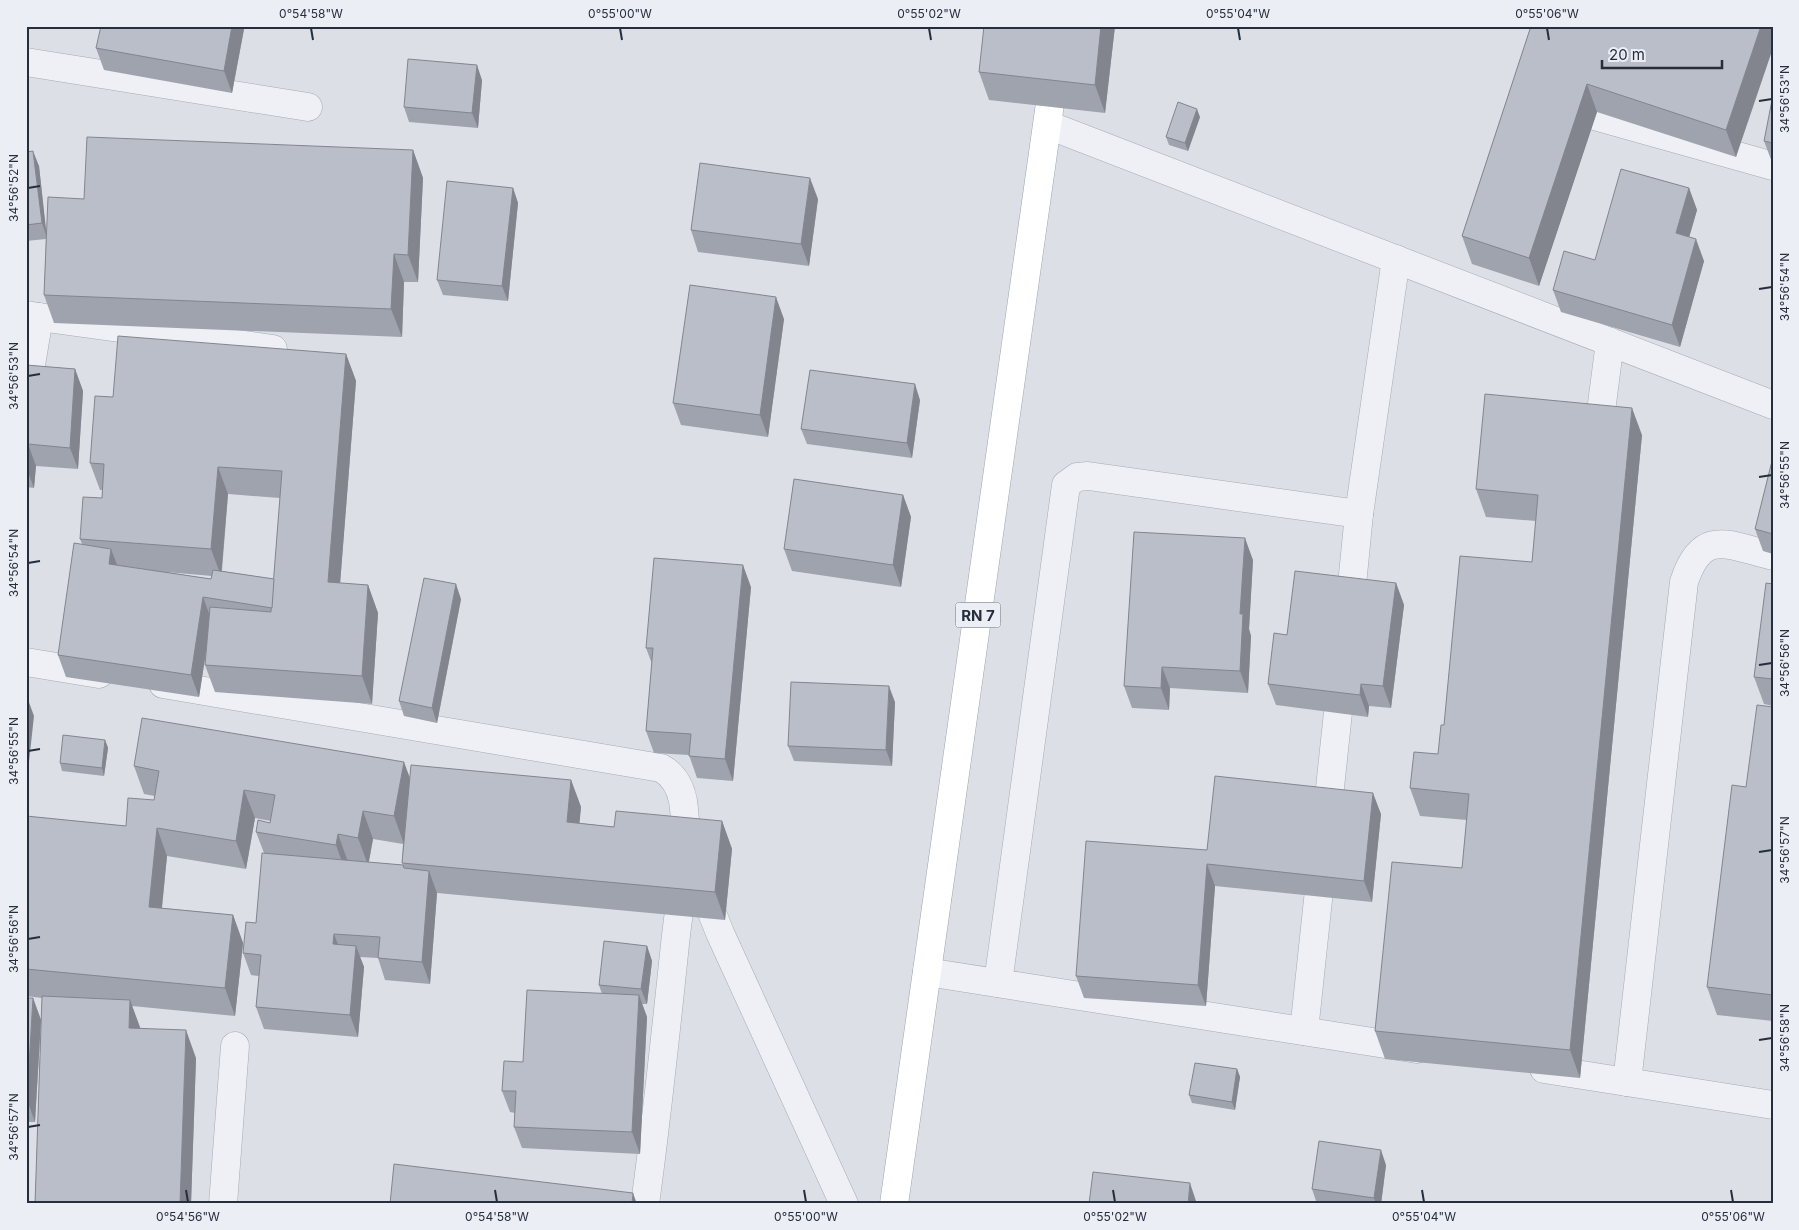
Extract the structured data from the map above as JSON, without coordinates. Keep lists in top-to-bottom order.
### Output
{
  "streets": {
    "main road": ["RN 7"]
  },
  "scale_bar": "20 m",
  "coordinates": [
    "0°54'58\"W",
    "0°55'00\"W",
    "0°55'02\"W",
    "0°55'04\"W",
    "0°55'06\"W",
    "34°56'53\"N",
    "34°56'52\"N",
    "34°56'54\"N",
    "34°56'55\"N",
    "34°56'56\"N",
    "34°56'57\"N",
    "34°56'58\"N",
    "0°54'56\"W"
  ]
}
